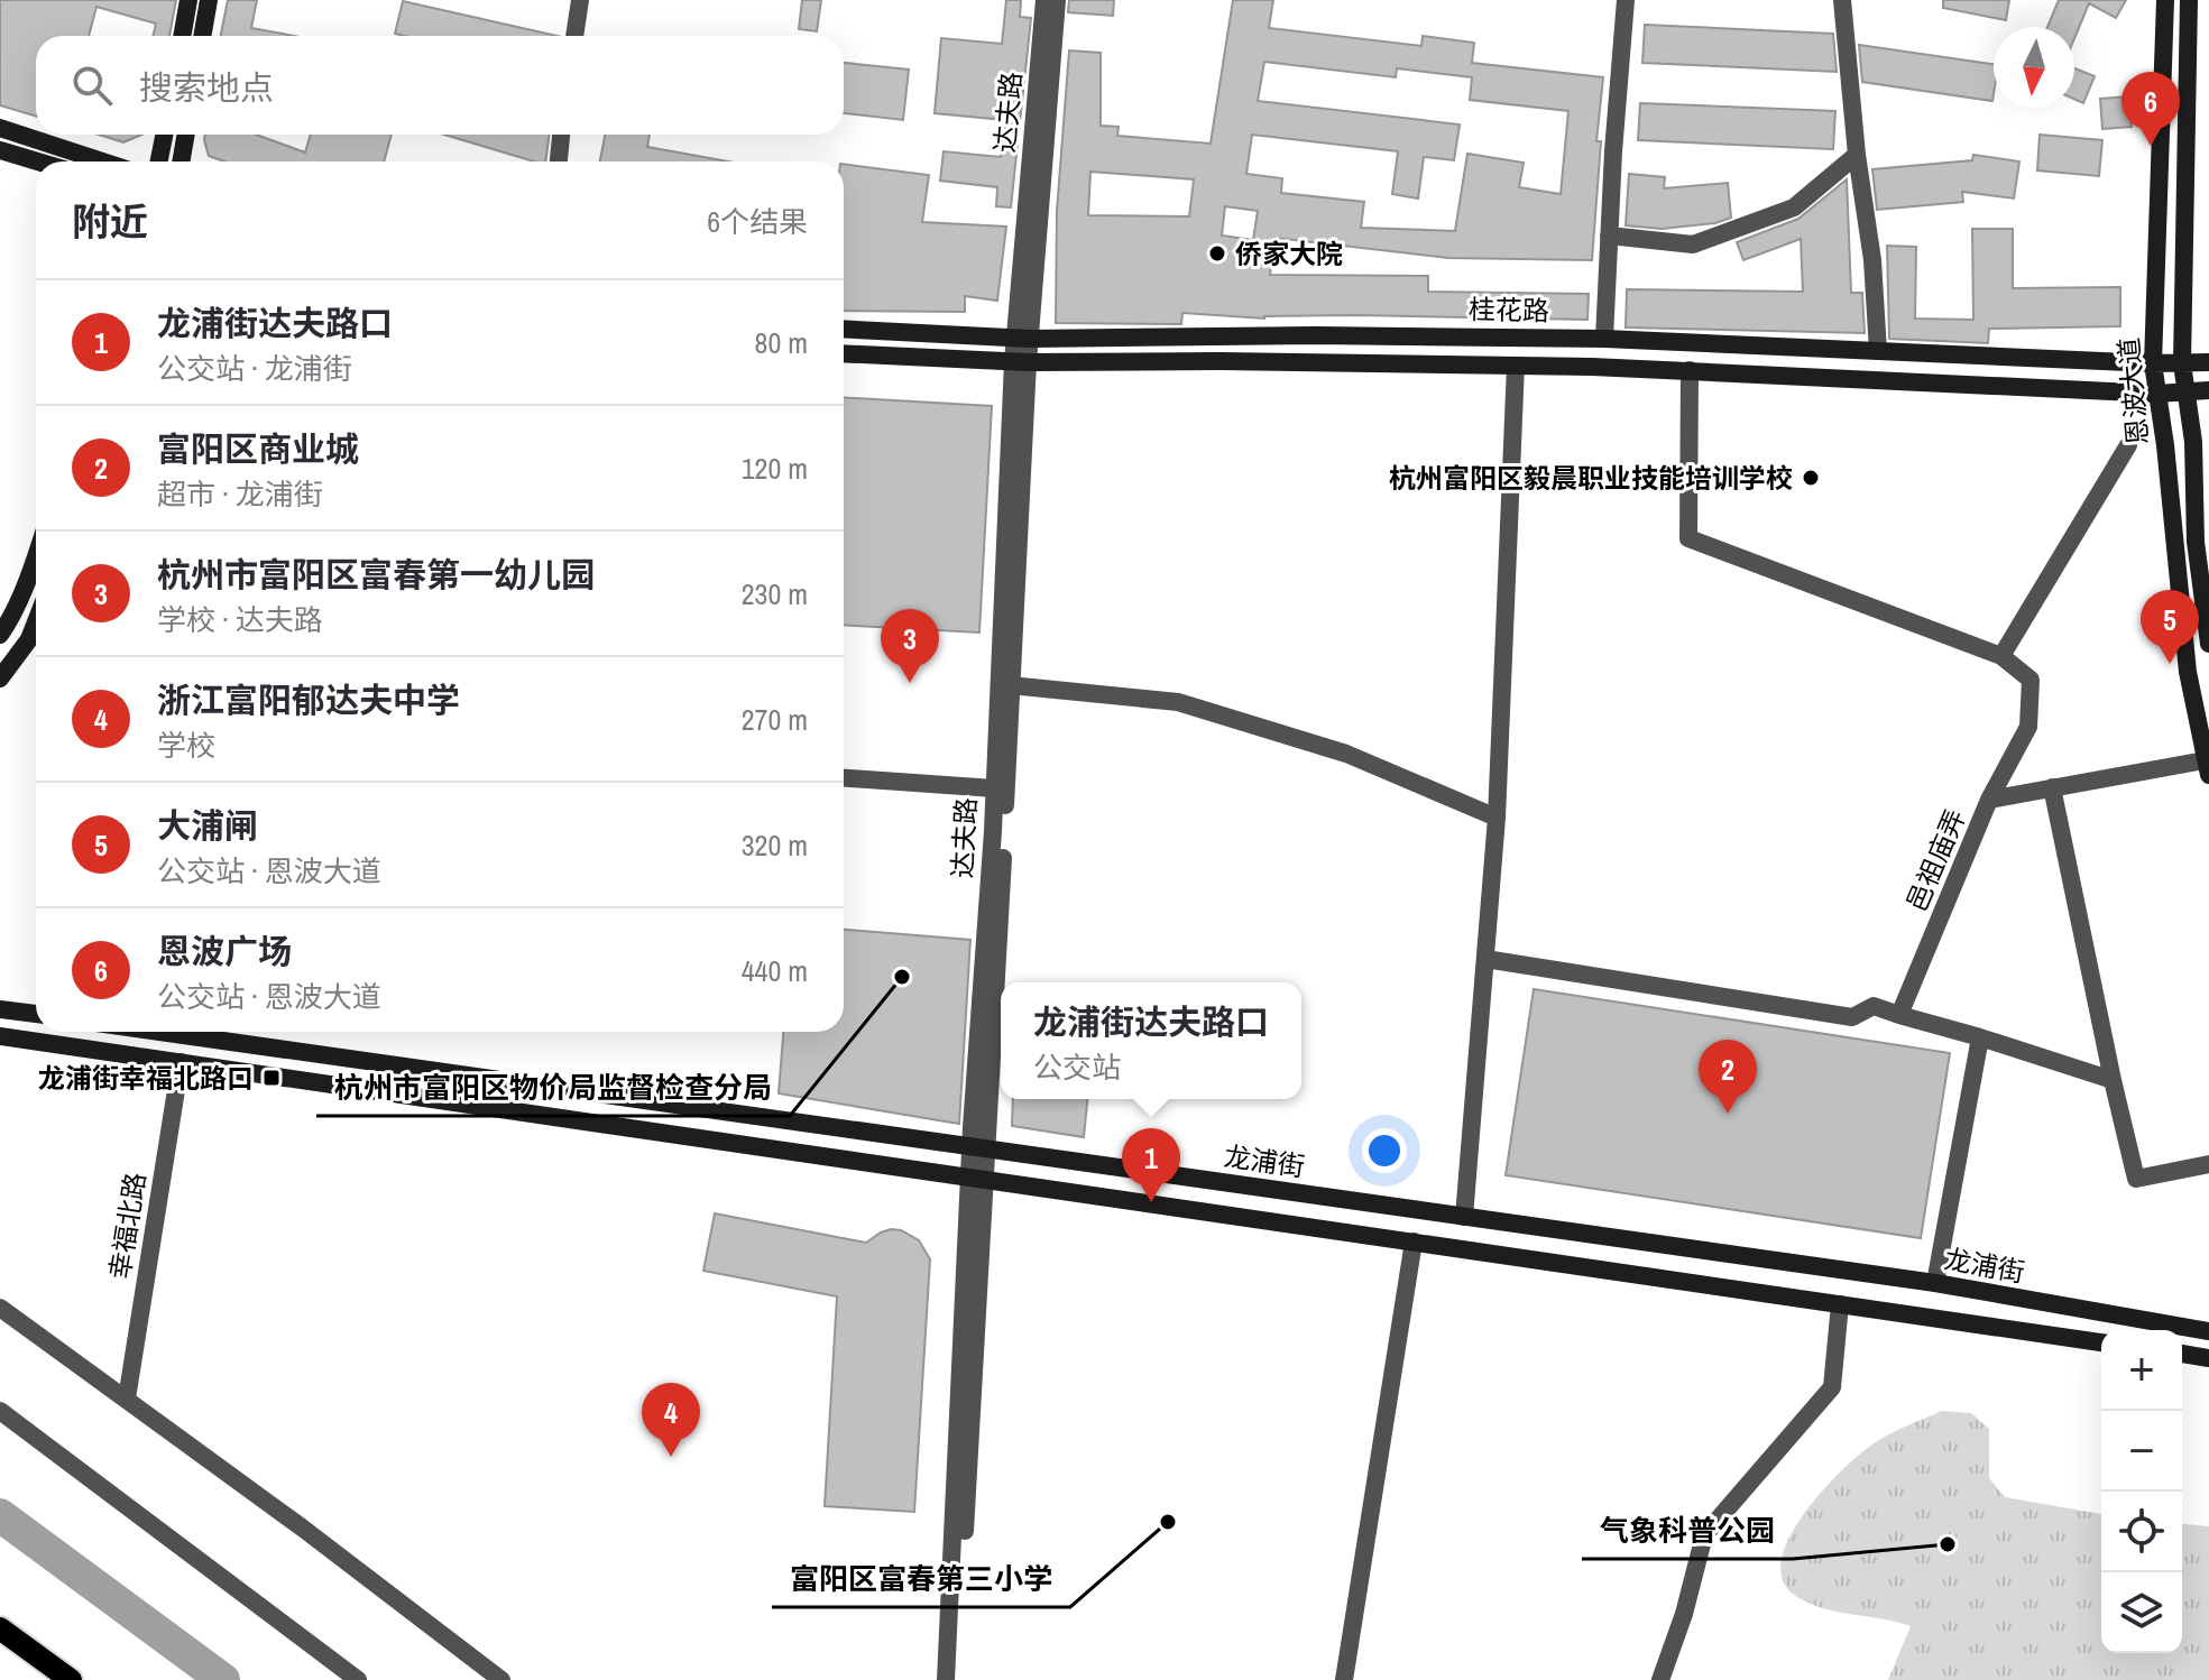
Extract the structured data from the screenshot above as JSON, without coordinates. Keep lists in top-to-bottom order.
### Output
{
  "streets": {
    "main road": ["桂花路", "恩波大道", "龙浦街"],
    "street": ["达夫路", "邑祖庙弄", "幸福北路"]
  },
  "crossings": [
    ["达夫路", "桂花路"],
    ["达夫路", "龙浦街"],
    ["桂花路", "恩波大道"]
  ],
  "places": {
    "other": [
      "侨家大院",
      "杭州富阳区毅晨职业技能培训学校",
      "杭州市富阳区物价局监督检查分局",
      "富阳区富春第三小学",
      "气象科普公园"
    ],
    "transit": ["龙浦街幸福北路口"]
  },
  "north": "bottom",
  "page": {
    "search": "搜索地点",
    "pins": [
      "6",
      "5",
      "3",
      "2",
      "1",
      "4"
    ],
    "heading": ["附近", "6个结果"],
    "list": [
      {
        "mark": "1",
        "name": "龙浦街达夫路口",
        "note": "公交站 · 龙浦街",
        "value": "80 m"
      },
      {
        "mark": "2",
        "name": "富阳区商业城",
        "note": "超市 · 龙浦街",
        "value": "120 m"
      },
      {
        "mark": "3",
        "name": "杭州市富阳区富春第一幼儿园",
        "note": "学校 · 达夫路",
        "value": "230 m"
      },
      {
        "mark": "4",
        "name": "浙江富阳郁达夫中学",
        "note": "学校",
        "value": "270 m"
      },
      {
        "mark": "5",
        "name": "大浦闸",
        "note": "公交站 · 恩波大道",
        "value": "320 m"
      },
      {
        "mark": "6",
        "name": "恩波广场",
        "note": "公交站 · 恩波大道",
        "value": "440 m"
      }
    ],
    "popup": ["龙浦街达夫路口", "公交站"],
    "map_buttons": ["+", "−"]
  }
}
